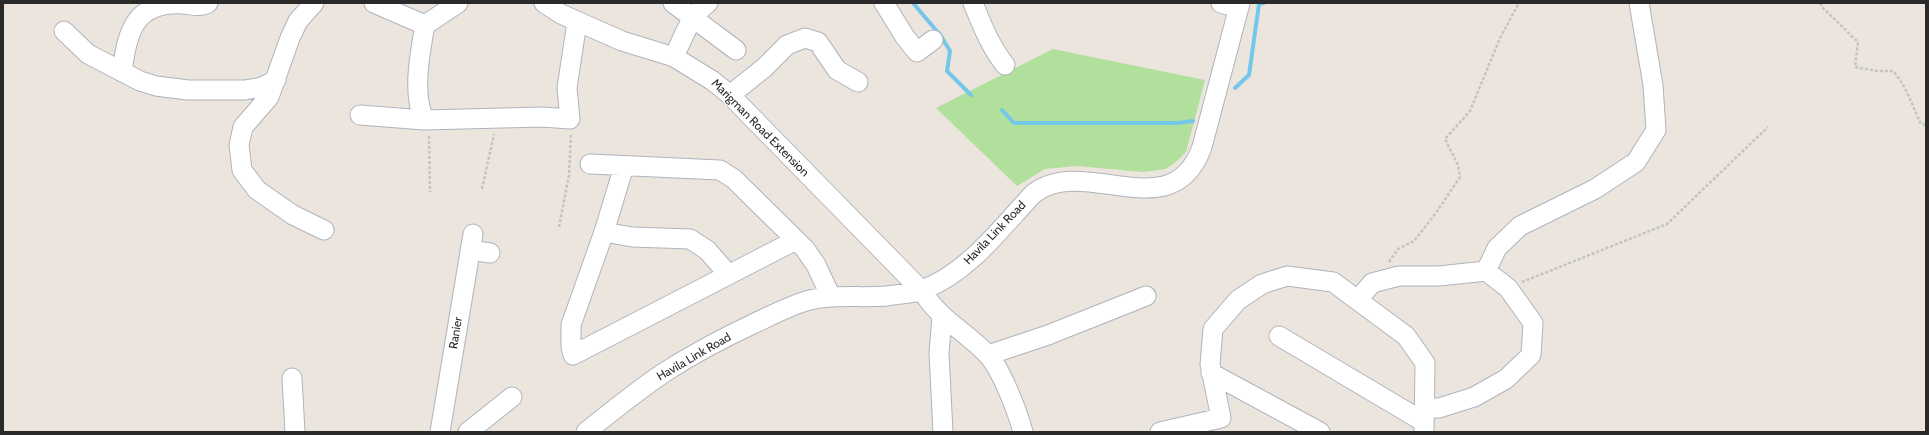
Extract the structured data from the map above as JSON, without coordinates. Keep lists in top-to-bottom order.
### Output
{
  "streets": {
    "street": ["Marigman Road Extension", "Havila Link Road", "Ranier"]
  },
  "crossings": [
    ["Marigman Road Extension", "Havila Link Road"]
  ]
}
